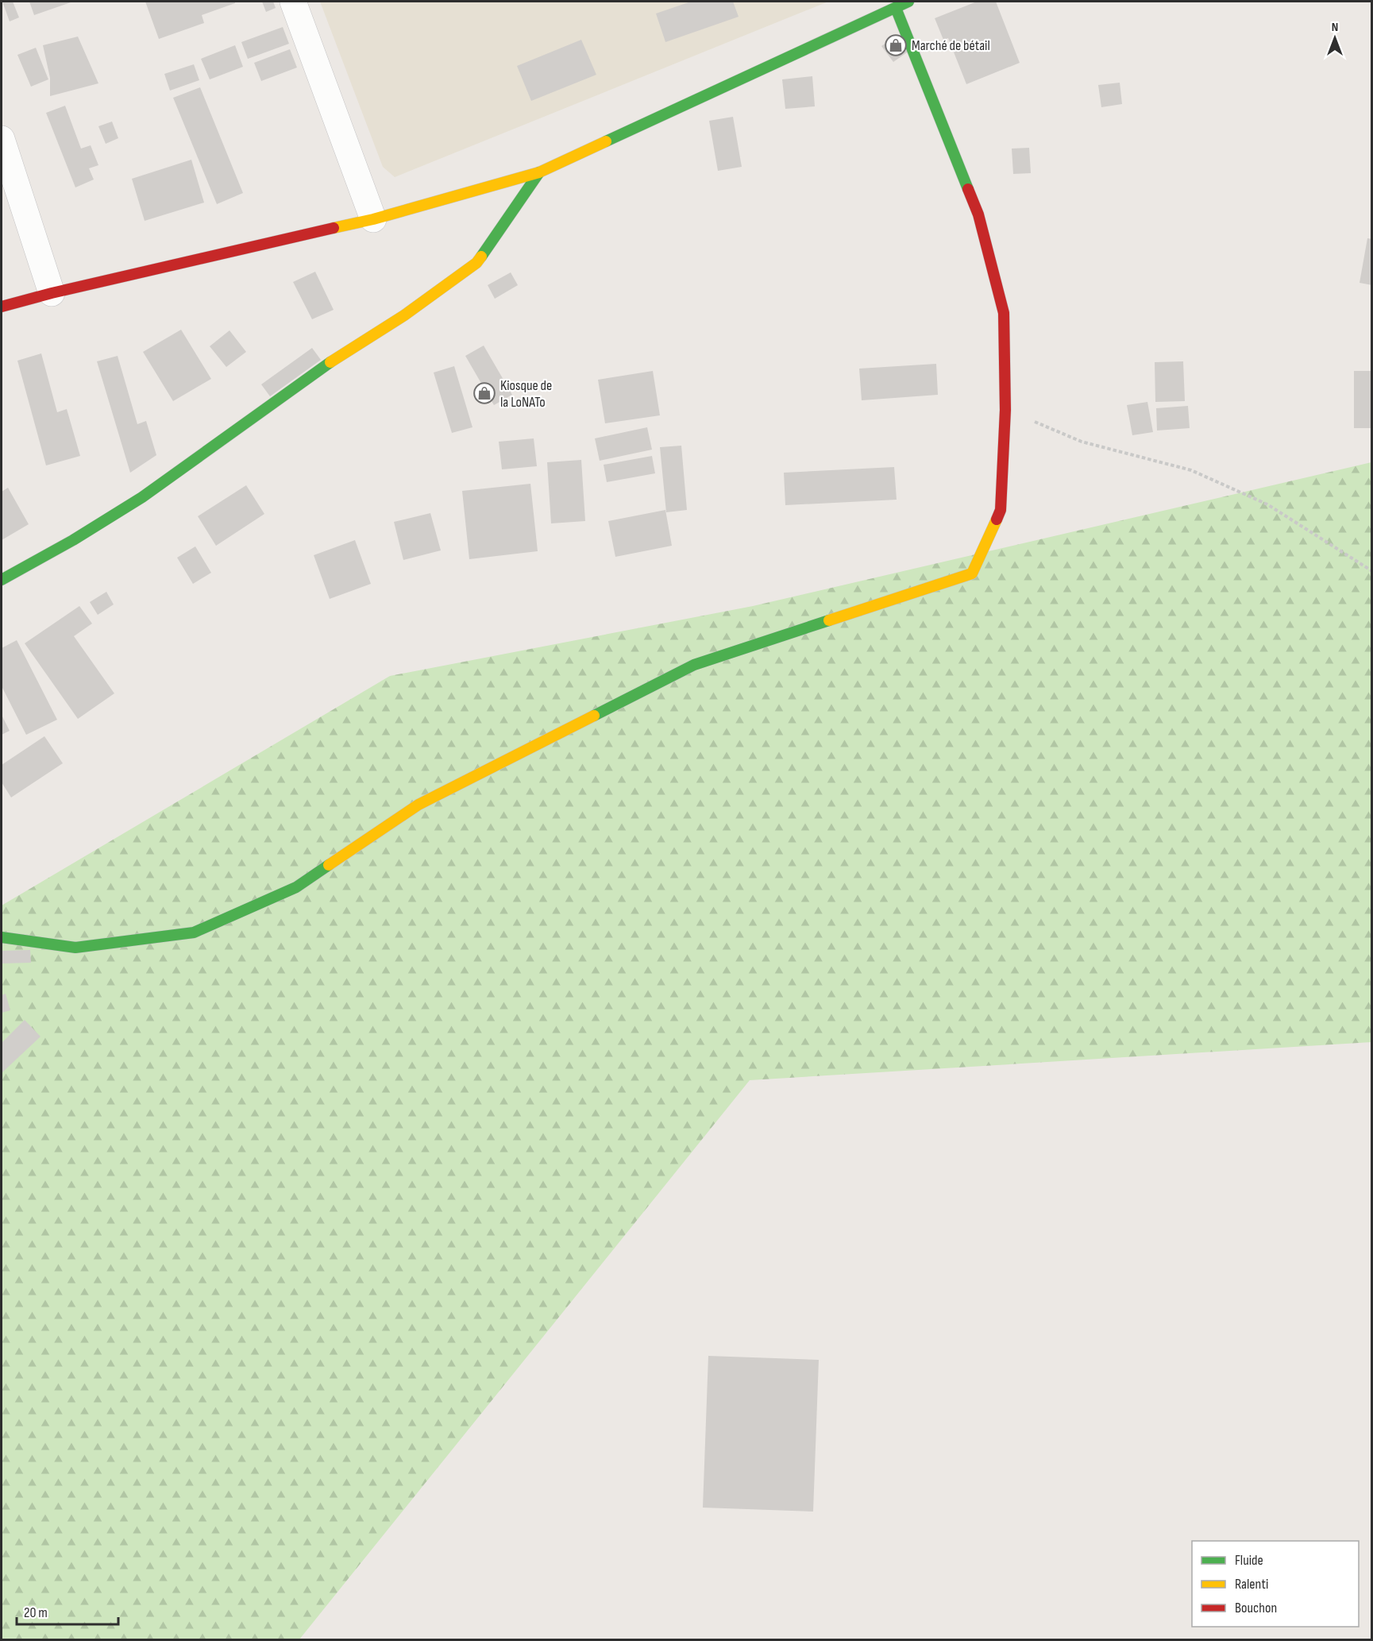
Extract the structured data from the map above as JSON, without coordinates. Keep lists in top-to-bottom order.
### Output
{
  "places": {
    "shop": ["Marché de bétail", "Kiosque de la LoNATo"]
  },
  "legend": ["Fluide", "Ralenti", "Bouchon"],
  "scale_bar": "20 m",
  "north": "top"
}
